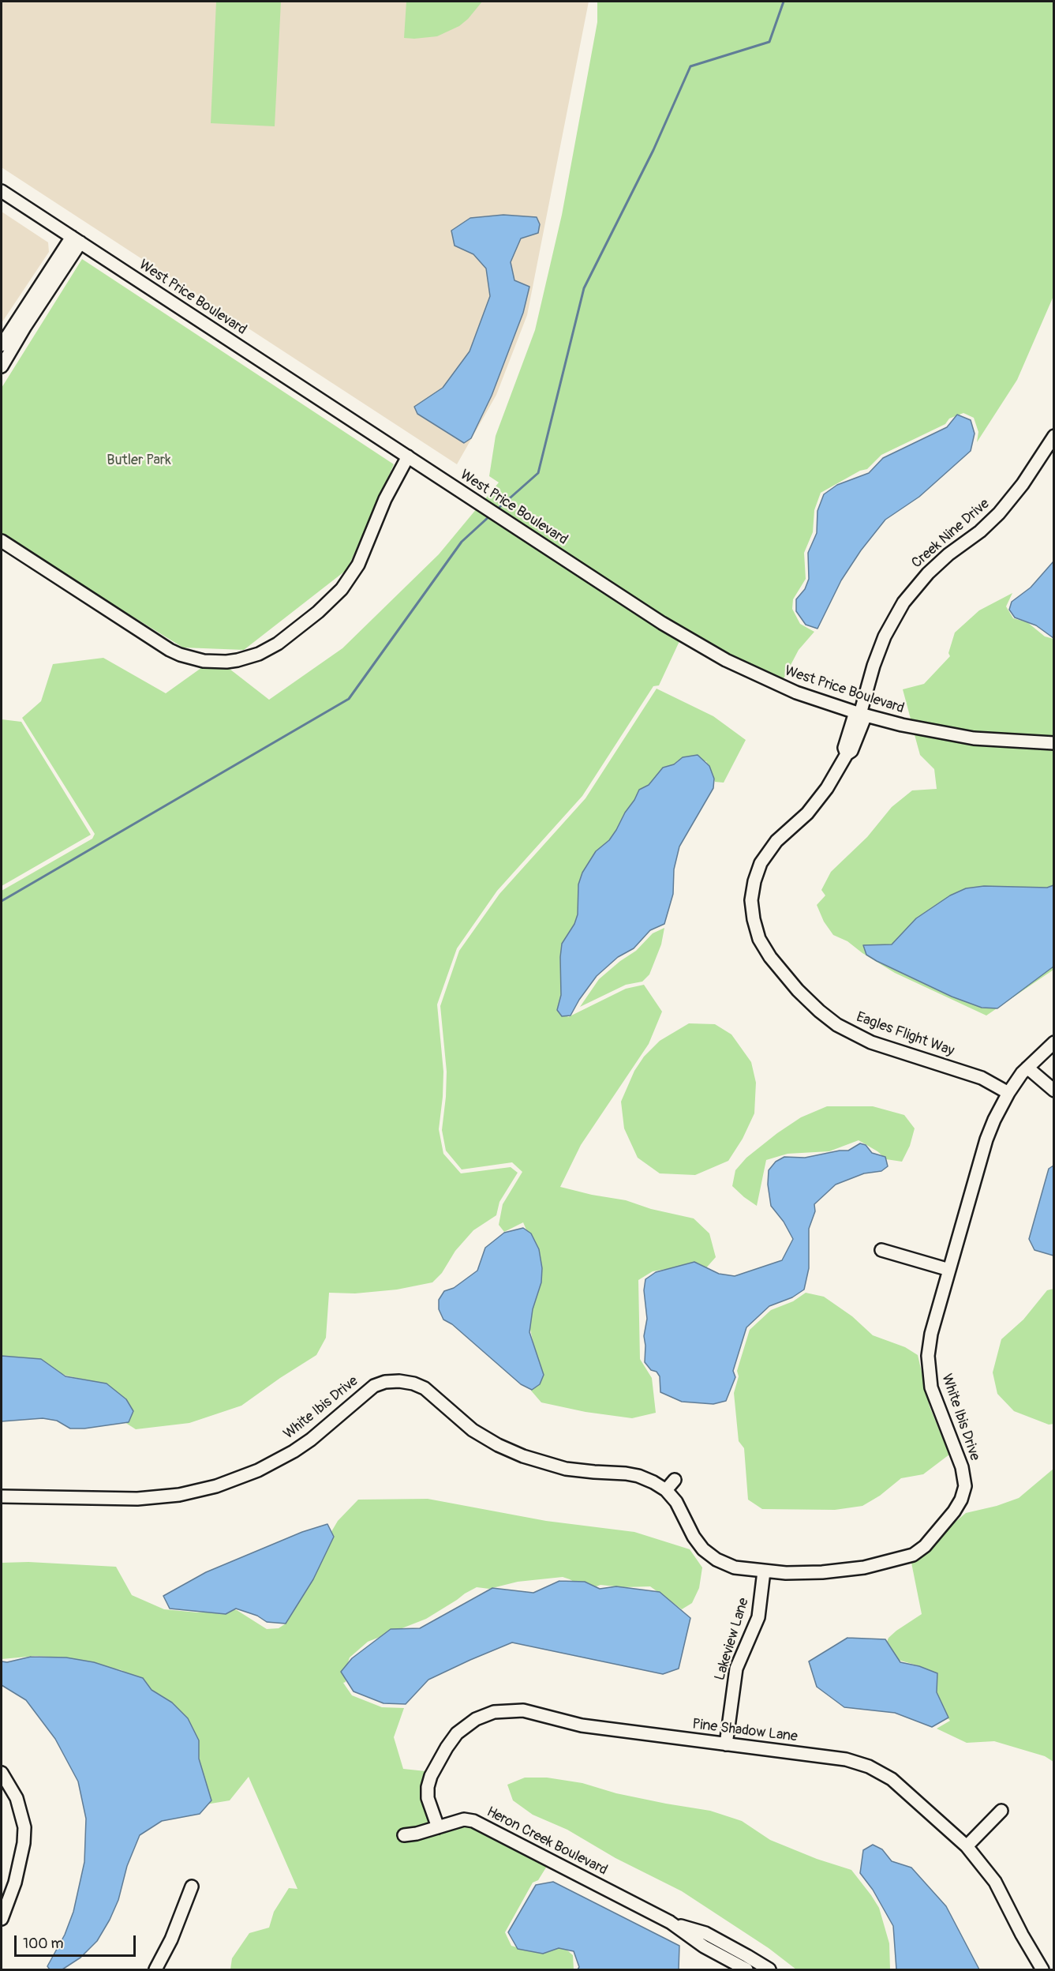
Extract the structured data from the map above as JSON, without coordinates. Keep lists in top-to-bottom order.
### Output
{
  "streets": {
    "street": [
      "West Price Boulevard",
      "Creek Nine Drive",
      "Eagles Flight Way",
      "White Ibis Drive",
      "Lakeview Lane",
      "Pine Shadow Lane",
      "Heron Creek Boulevard"
    ]
  },
  "crossings": [
    ["West Price Boulevard", "Creek Nine Drive"],
    ["West Price Boulevard", "Eagles Flight Way"],
    ["Creek Nine Drive", "Eagles Flight Way"],
    ["Eagles Flight Way", "White Ibis Drive"],
    ["White Ibis Drive", "Lakeview Lane"],
    ["Lakeview Lane", "Pine Shadow Lane"],
    ["Pine Shadow Lane", "Heron Creek Boulevard"]
  ],
  "parks": ["Butler Park"],
  "scale_bar": "100 m"
}
